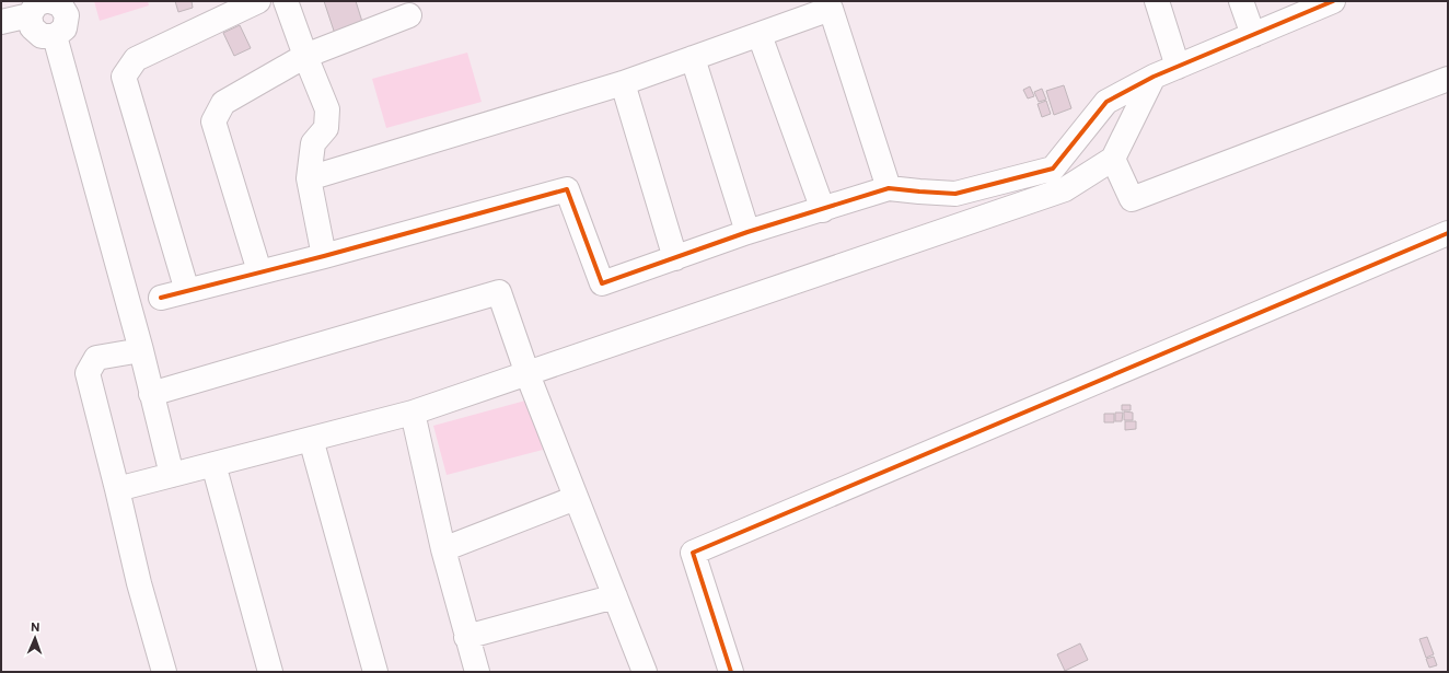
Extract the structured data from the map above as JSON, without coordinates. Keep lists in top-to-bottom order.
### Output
{
  "north": "top"
}
